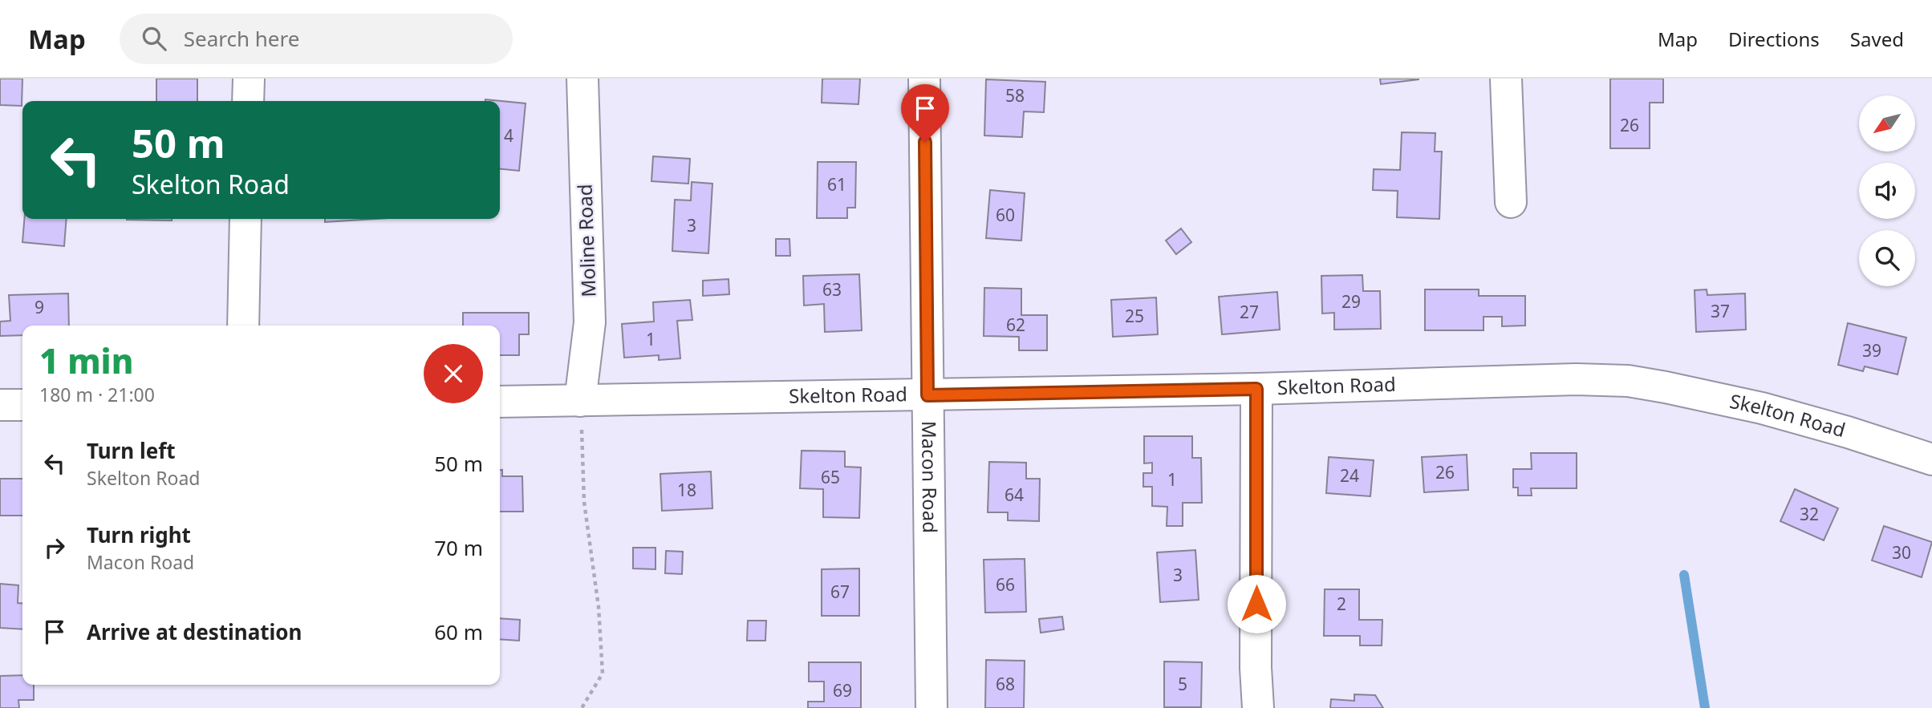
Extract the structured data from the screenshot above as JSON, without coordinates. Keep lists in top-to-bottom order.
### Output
{
  "streets": {
    "street": ["Moline Road", "Skelton Road", "Macon Road"]
  },
  "crossings": [
    ["Moline Road", "Skelton Road"],
    ["Skelton Road", "Macon Road"]
  ],
  "house_numbers": [
    "58",
    "26",
    "4",
    "61",
    "60",
    "3",
    "63",
    "29",
    "9",
    "37",
    "27",
    "25",
    "62",
    "1",
    "39",
    "26",
    "24",
    "65",
    "1",
    "18",
    "64",
    "32",
    "30",
    "3",
    "66",
    "67",
    "2",
    "68",
    "5",
    "69"
  ],
  "north": "bottom left",
  "page": {
    "header": "Map",
    "search": "Search here",
    "nav": ["Map", "Directions", "Saved"],
    "turn": ["50 m", "Skelton Road"],
    "heading": ["1 min", "180 m · 21:00"],
    "list": [
      {
        "name": "Turn left",
        "note": "Skelton Road",
        "value": "50 m"
      },
      {
        "name": "Turn right",
        "note": "Macon Road",
        "value": "70 m"
      },
      {
        "name": "Arrive at destination",
        "value": "60 m"
      }
    ]
  }
}
